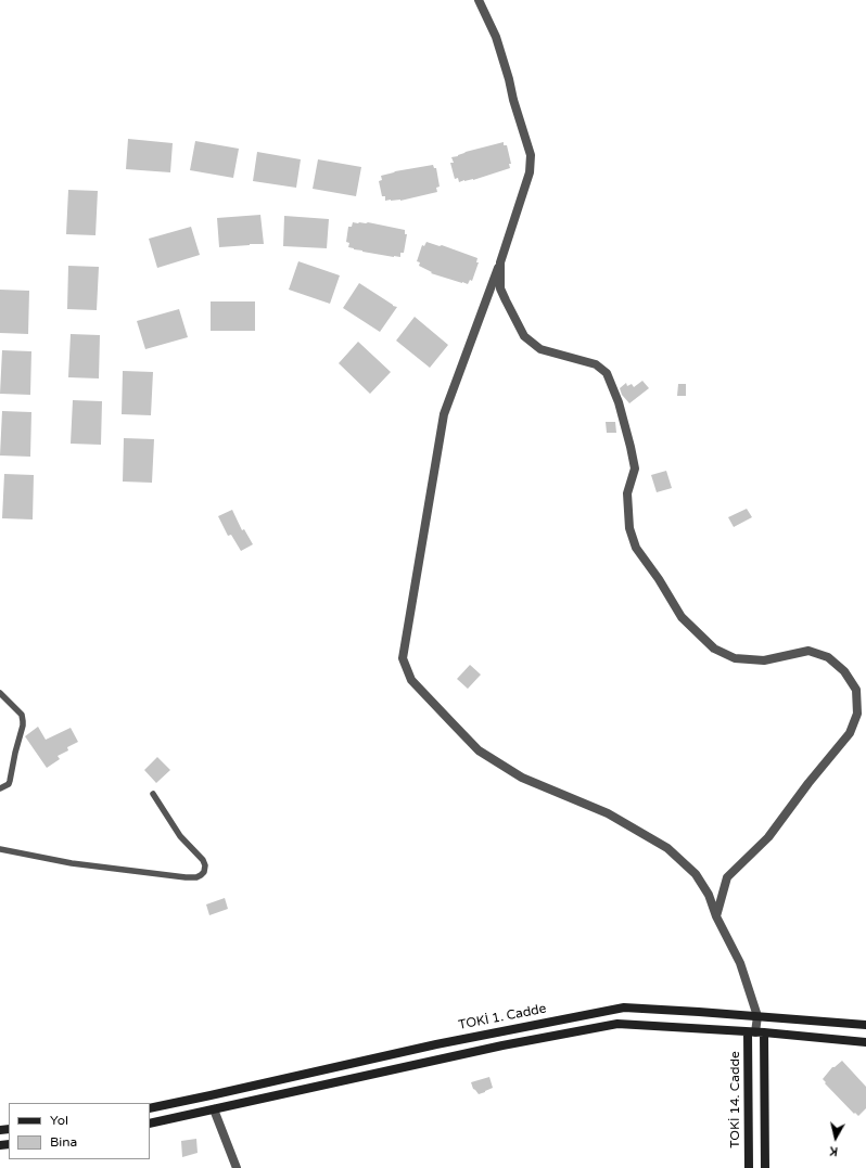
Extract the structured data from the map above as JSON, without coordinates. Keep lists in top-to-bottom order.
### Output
{
  "streets": {
    "main road": ["TOKİ 1. Cadde", "TOKİ 14. Cadde"]
  },
  "legend": ["Yol", "Bina"],
  "north": "bottom"
}
